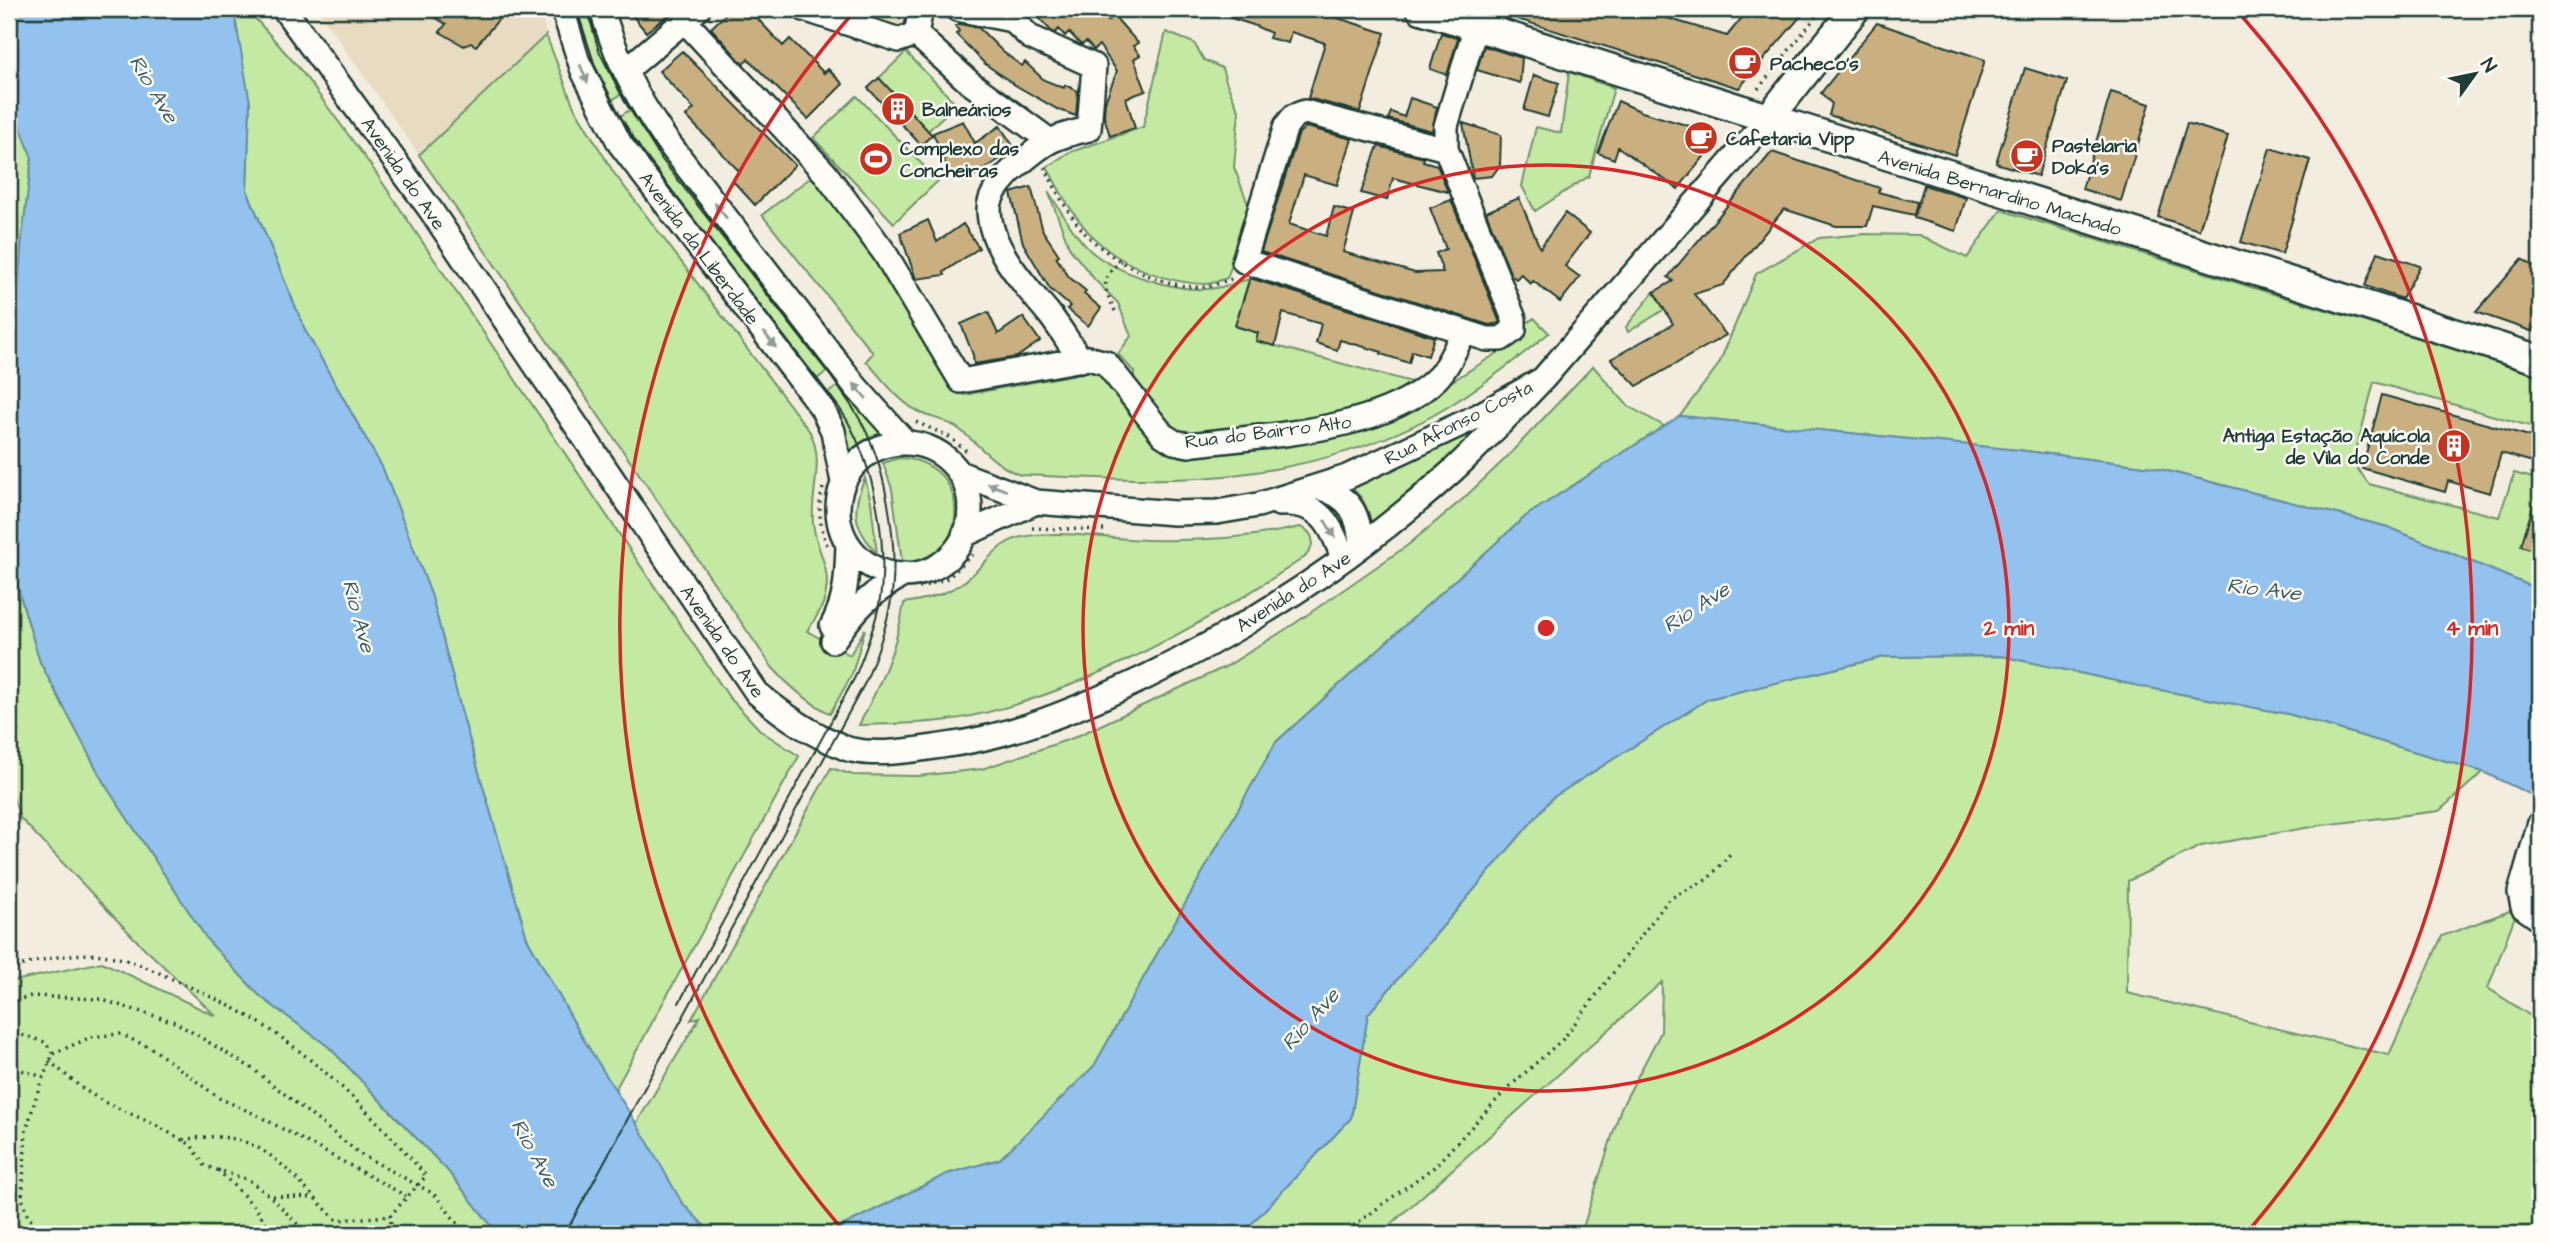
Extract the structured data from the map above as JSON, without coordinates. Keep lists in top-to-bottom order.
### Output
{
  "streets": {
    "main road": ["Avenida Bernardino Machado"],
    "street": [
      "Avenida do Ave",
      "Avenida da Liberdade",
      "Rua Afonso Costa",
      "Rua do Bairro Alto"
    ]
  },
  "crossings": [
    ["Avenida do Ave", "Rua Afonso Costa"],
    ["Avenida Bernardino Machado", "Rua Afonso Costa"],
    ["Avenida da Liberdade", "Rua Afonso Costa"]
  ],
  "water": ["Rio Ave"],
  "places": {
    "cafe": ["Pacheco's", "Cafetaria Vipp", "Pastelaria Doka's"],
    "building": ["Balneários", "Antiga Estação Aquícola de Vila do Conde"],
    "sports": ["Complexo das Concheiras"]
  },
  "north": "top right",
  "rings": ["2 min", "4 min"]
}
